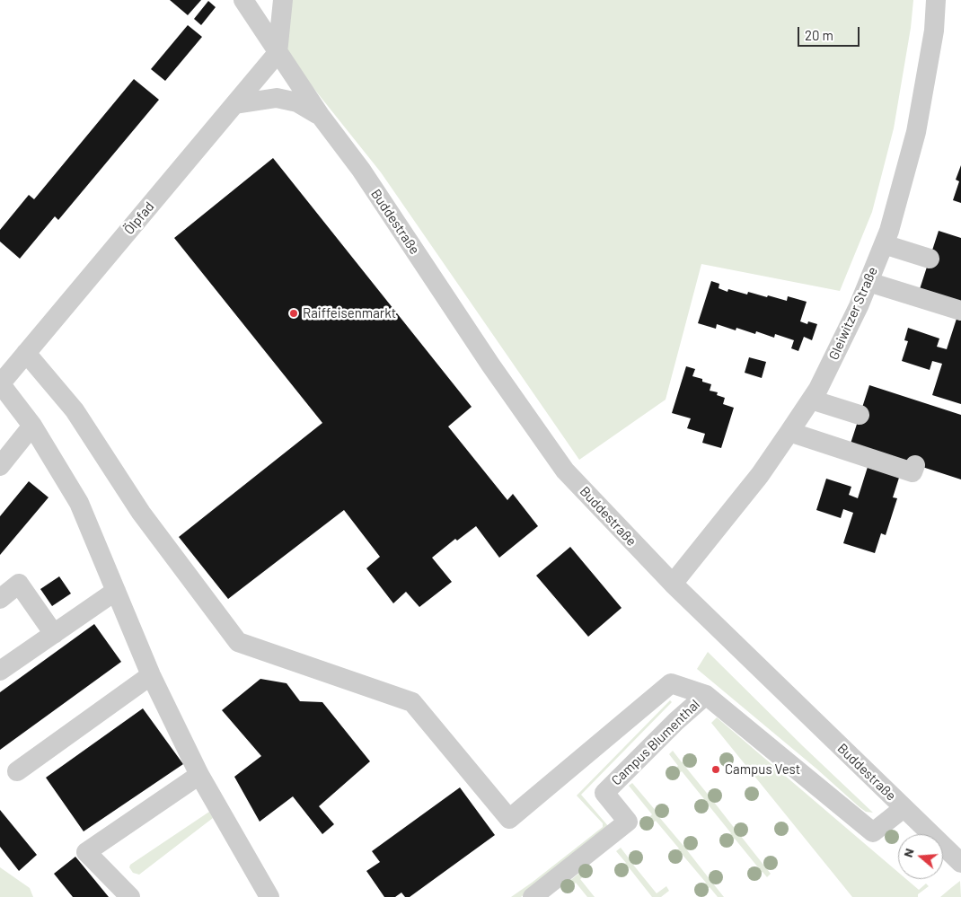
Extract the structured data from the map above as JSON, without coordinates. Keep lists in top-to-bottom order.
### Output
{
  "streets": {
    "street": [
      "Ölpfad",
      "Buddestraße",
      "Gleiwitzer Straße",
      "Campus Blumenthal"
    ]
  },
  "crossings": [
    ["Ölpfad", "Buddestraße"],
    ["Buddestraße", "Gleiwitzer Straße"]
  ],
  "places": ["Raiffeisenmarkt", "Campus Vest"],
  "scale_bar": "20 m",
  "north": "left"
}
